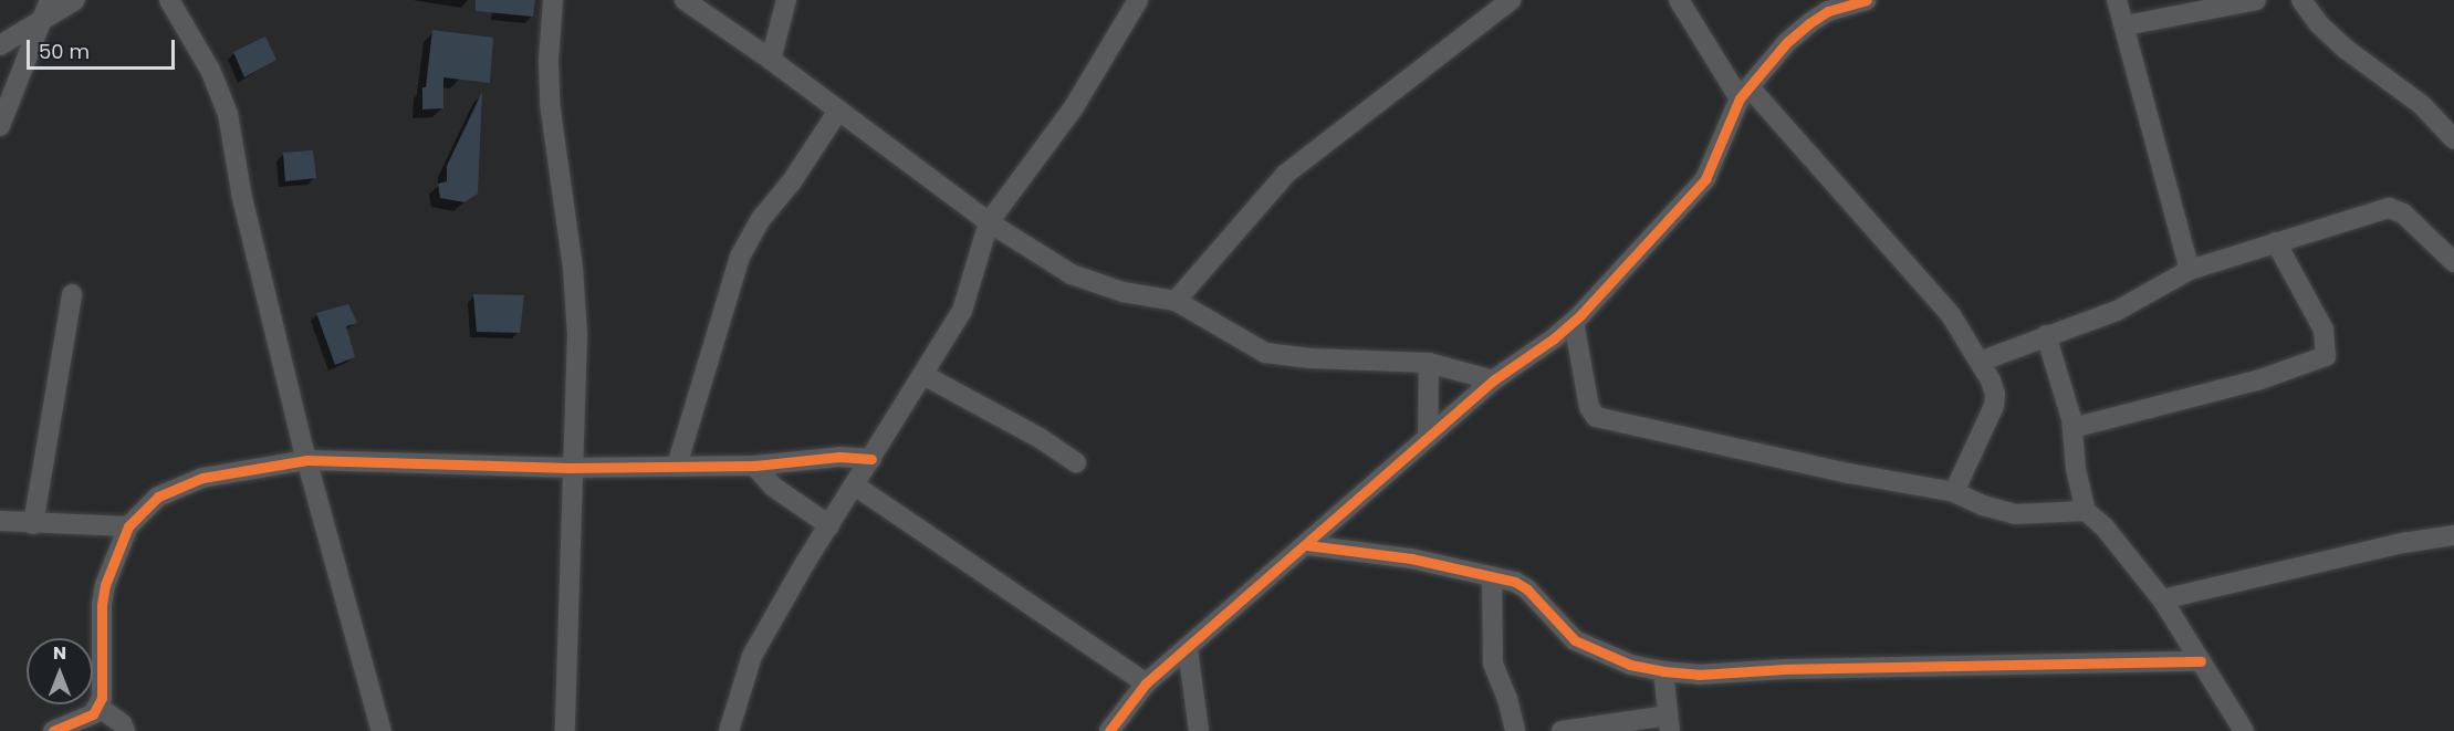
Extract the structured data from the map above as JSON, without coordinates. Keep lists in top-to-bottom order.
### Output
{
  "scale_bar": "50 m",
  "north": "top"
}
